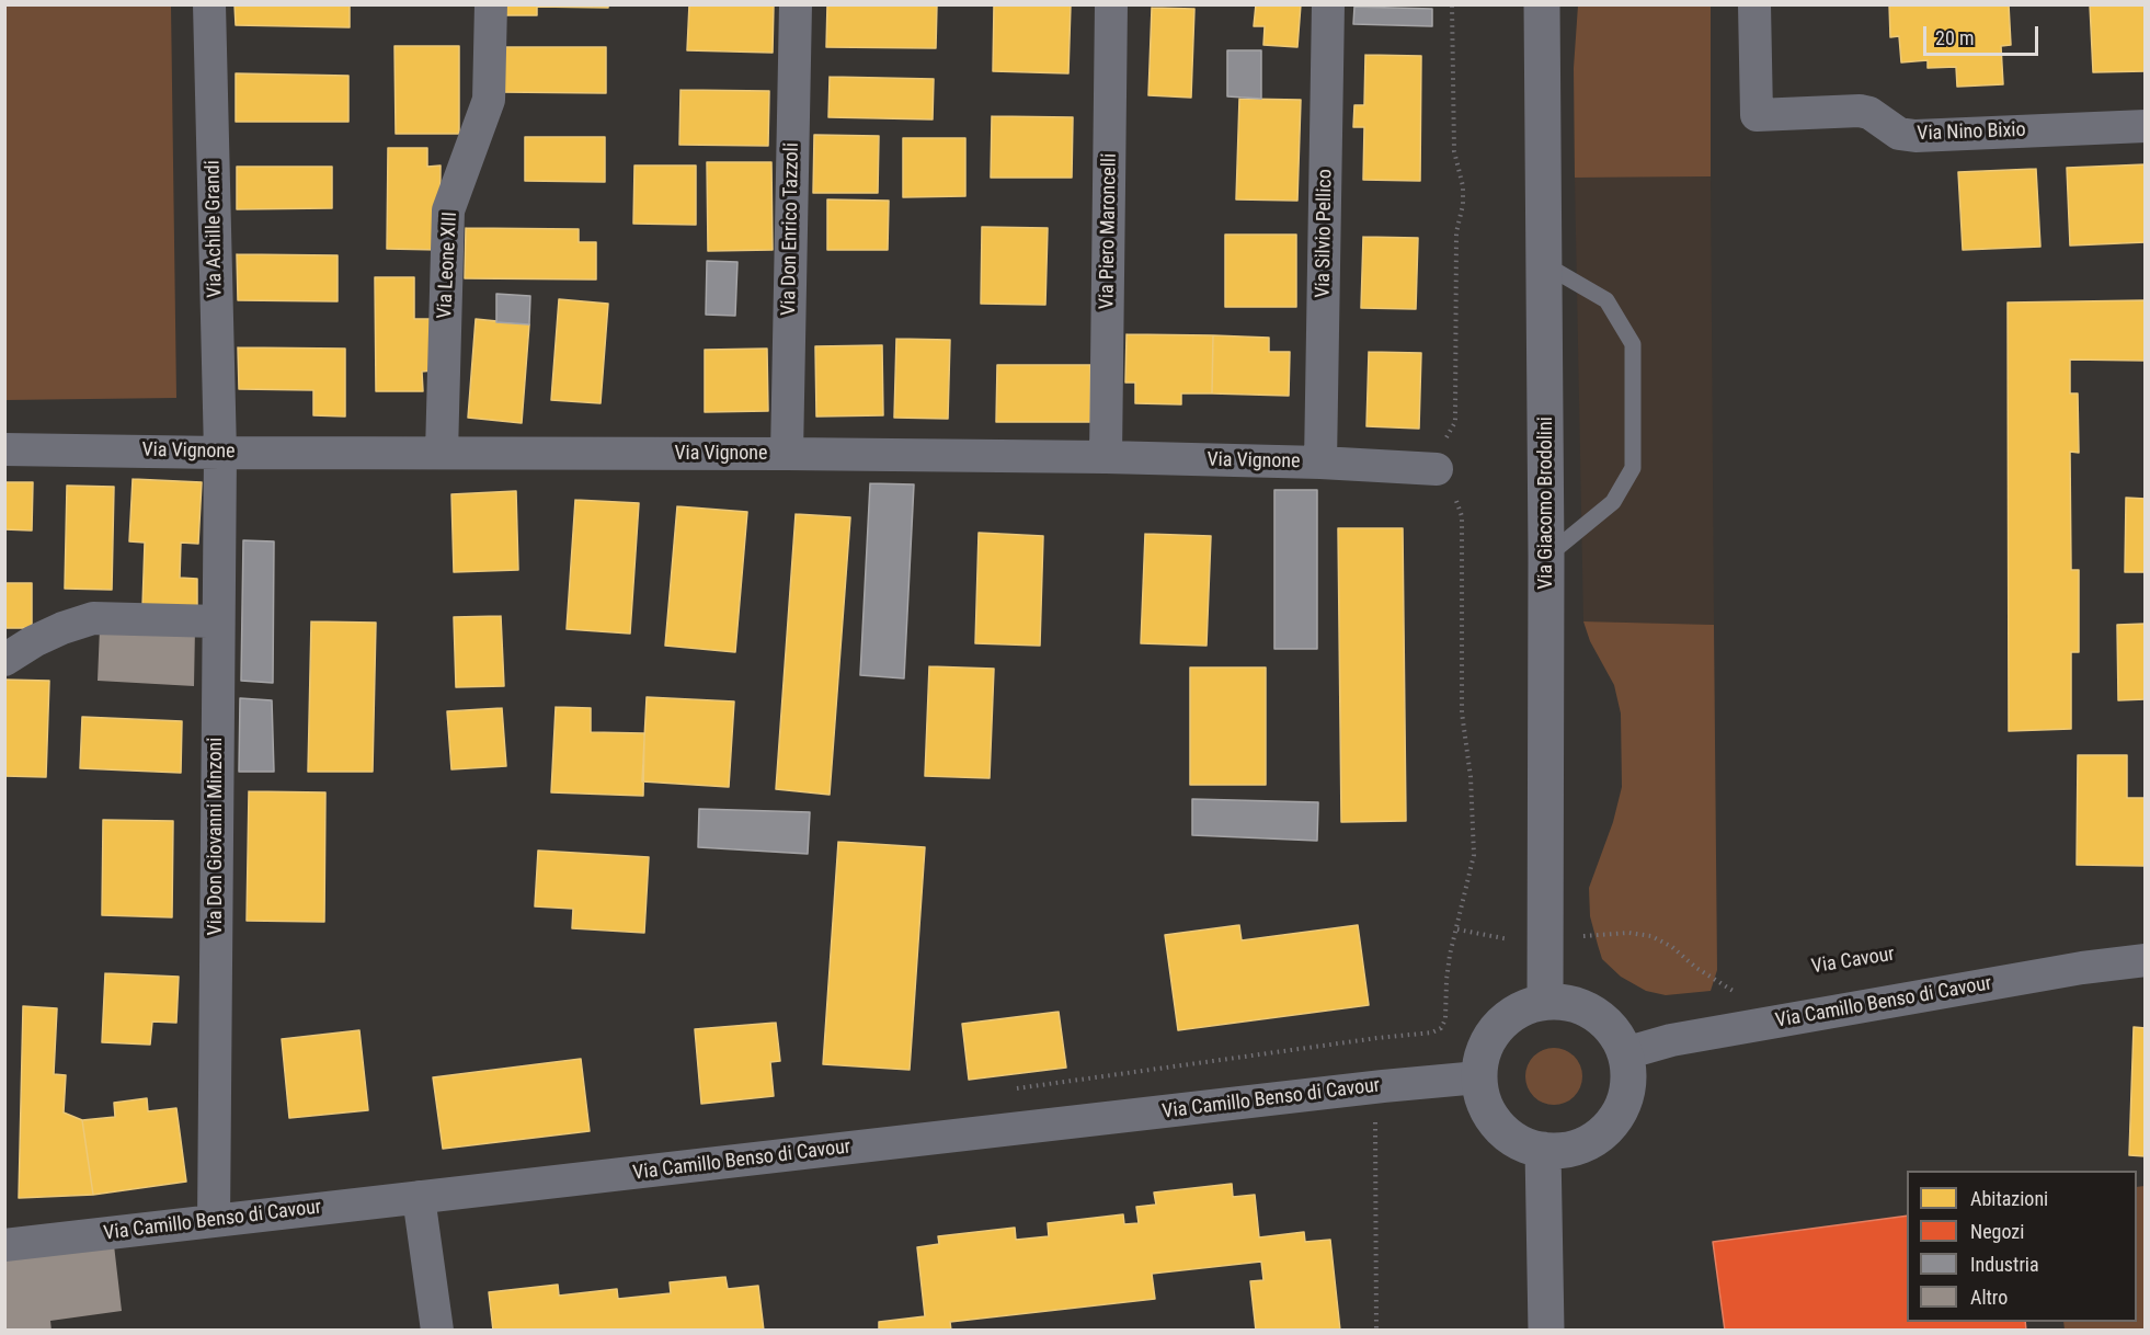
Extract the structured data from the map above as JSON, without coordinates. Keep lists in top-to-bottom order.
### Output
{
  "streets": {
    "street": [
      "Via Nino Bixio",
      "Via Achille Grandi",
      "Via Don Enrico Tazzoli",
      "Via Piero Maroncelli",
      "Via Silvio Pellico",
      "Via Leone XIII",
      "Via Vignone",
      "Via Giacomo Brodolini",
      "Via Don Giovanni Minzoni",
      "Via Camillo Benso di Cavour"
    ]
  },
  "crossings": [
    ["Via Achille Grandi", "Via Vignone"],
    ["Via Achille Grandi", "Via Don Giovanni Minzoni"],
    ["Via Don Enrico Tazzoli", "Via Vignone"],
    ["Via Piero Maroncelli", "Via Vignone"],
    ["Via Silvio Pellico", "Via Vignone"],
    ["Via Leone XIII", "Via Vignone"],
    ["Via Vignone", "Via Don Giovanni Minzoni"],
    ["Via Giacomo Brodolini", "Via Camillo Benso di Cavour"],
    ["Via Don Giovanni Minzoni", "Via Camillo Benso di Cavour"]
  ],
  "legend": [
    "Abitazioni",
    "Negozi",
    "Industria",
    "Altro"
  ],
  "scale_bar": "20 m"
}
